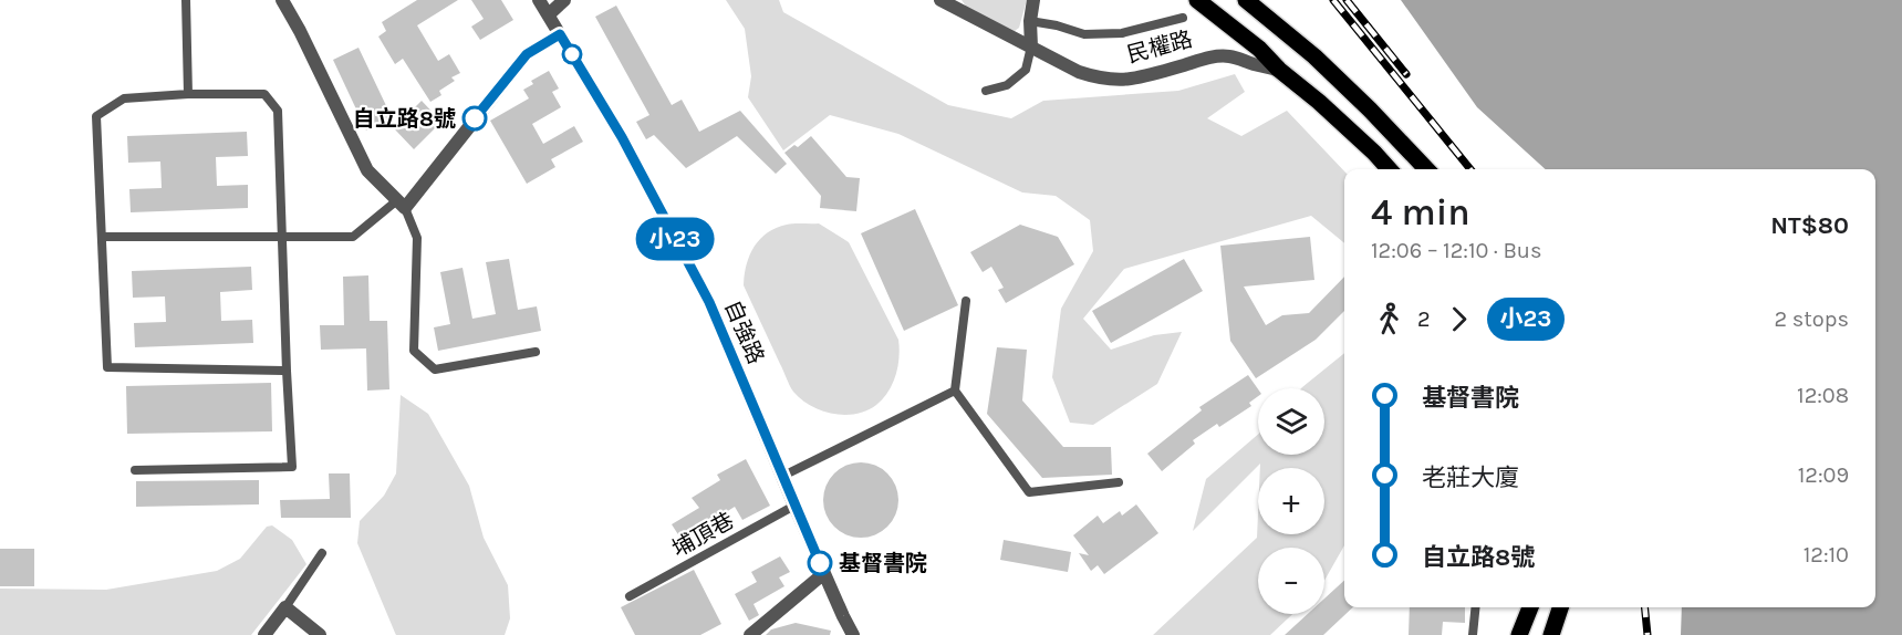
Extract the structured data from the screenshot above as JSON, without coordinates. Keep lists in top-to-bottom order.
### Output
{
  "streets": {
    "main road": ["民權路"],
    "street": ["自強路"],
    "lane": ["埔頂巷"]
  },
  "crossings": [
    ["自強路", "埔頂巷"]
  ],
  "places": ["自立路8號", "基督書院"],
  "lines": ["bus line 小23"],
  "page": {
    "on_map": "小23",
    "heading": ["4 min", "12:06 – 12:10 · Bus", "NT$80"],
    "legs": ["2", "小23", "2 stops"],
    "list": [
      {
        "name": "基督書院",
        "value": "12:08"
      },
      {
        "name": "老莊大廈",
        "value": "12:09"
      },
      {
        "name": "自立路8號",
        "value": "12:10"
      }
    ],
    "map_buttons": ["+", "−"]
  }
}
